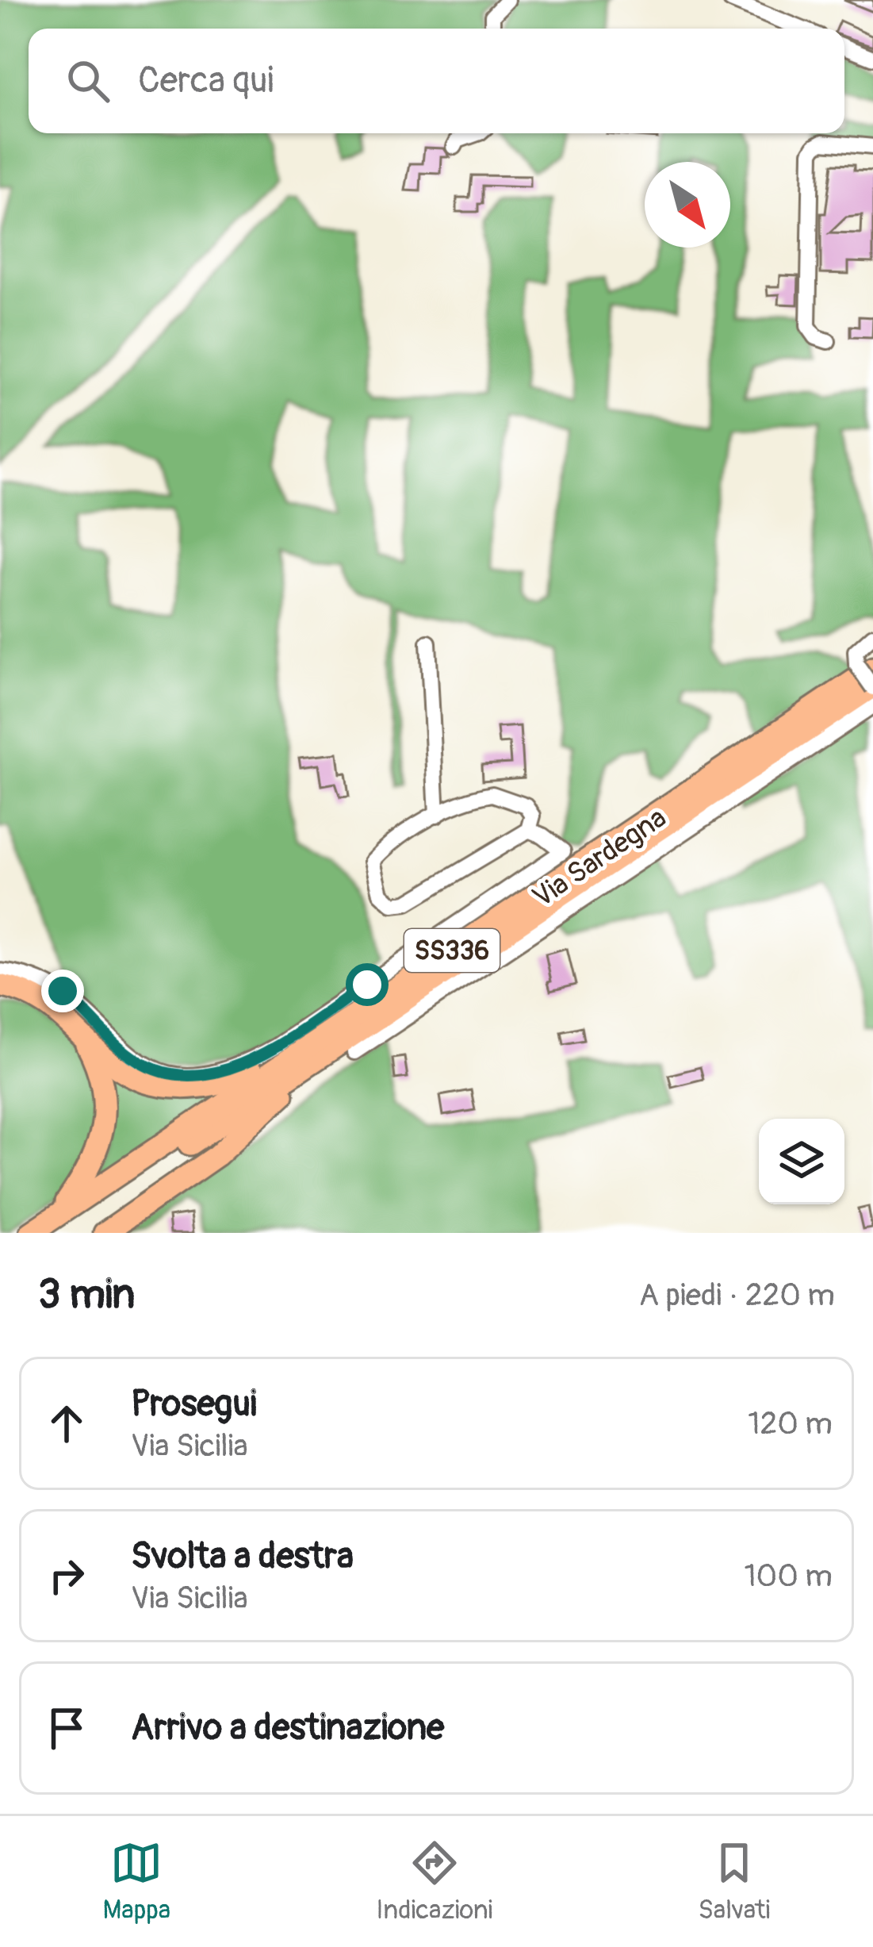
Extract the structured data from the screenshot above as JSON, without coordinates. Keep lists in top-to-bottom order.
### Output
{
  "streets": {
    "highway": ["SS336"],
    "street": ["Via Sardegna"]
  },
  "north": "bottom right",
  "page": {
    "search": "Cerca qui",
    "heading": ["3 min", "A piedi · 220 m"],
    "list": [
      ["Prosegui", "Via Sicilia", "120 m"],
      ["Svolta a destra", "Via Sicilia", "100 m"],
      "Arrivo a destinazione"
    ],
    "nav": ["Mappa", "Indicazioni", "Salvati"]
  }
}
